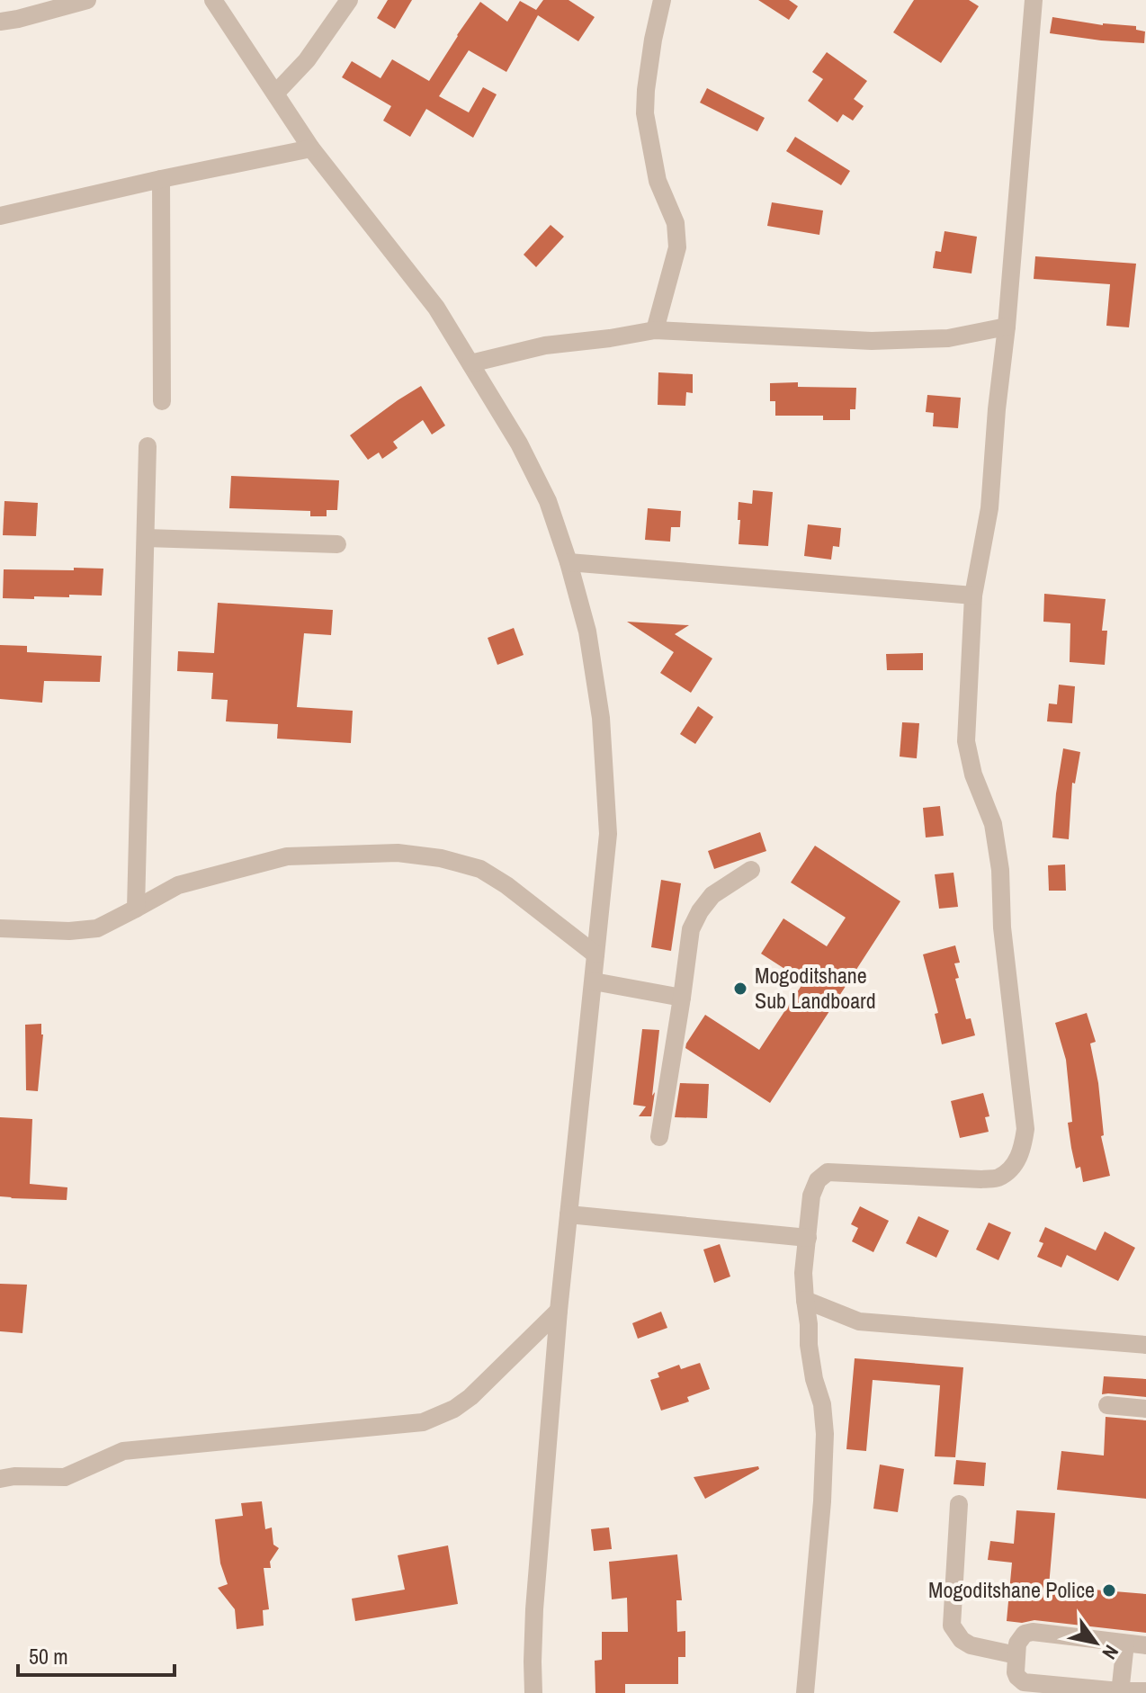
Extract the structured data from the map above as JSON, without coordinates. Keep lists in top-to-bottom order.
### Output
{
  "places": ["Mogoditshane Sub Landboard", "Mogoditshane Police"],
  "scale_bar": "50 m",
  "north": "bottom right"
}
